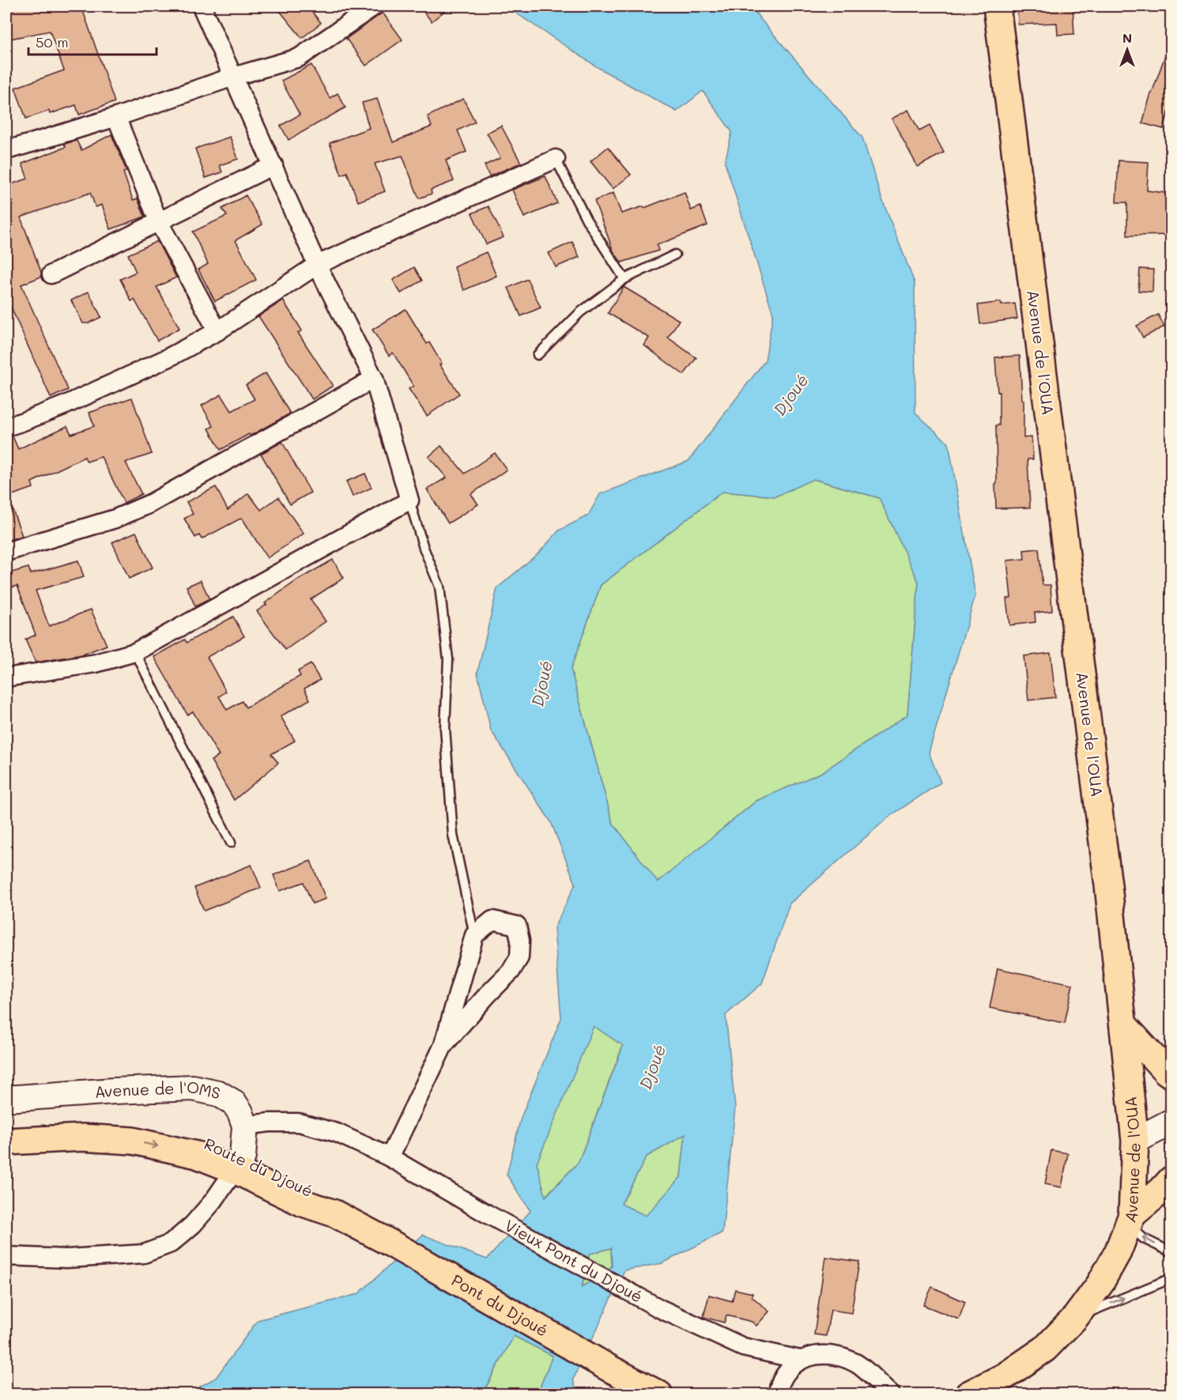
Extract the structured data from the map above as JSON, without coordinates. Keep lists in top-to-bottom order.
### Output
{
  "streets": {
    "main road": ["Avenue de l'OUA", "Route du Djoué", "Pont du Djoué"],
    "street": ["Avenue de l'OMS", "Vieux Pont du Djoué"]
  },
  "crossings": [
    ["Avenue de l'OMS", "Route du Djoué"],
    ["Avenue de l'OMS", "Vieux Pont du Djoué"],
    ["Route du Djoué", "Pont du Djoué"]
  ],
  "water": ["Djoué"],
  "scale_bar": "50 m",
  "north": "top"
}
